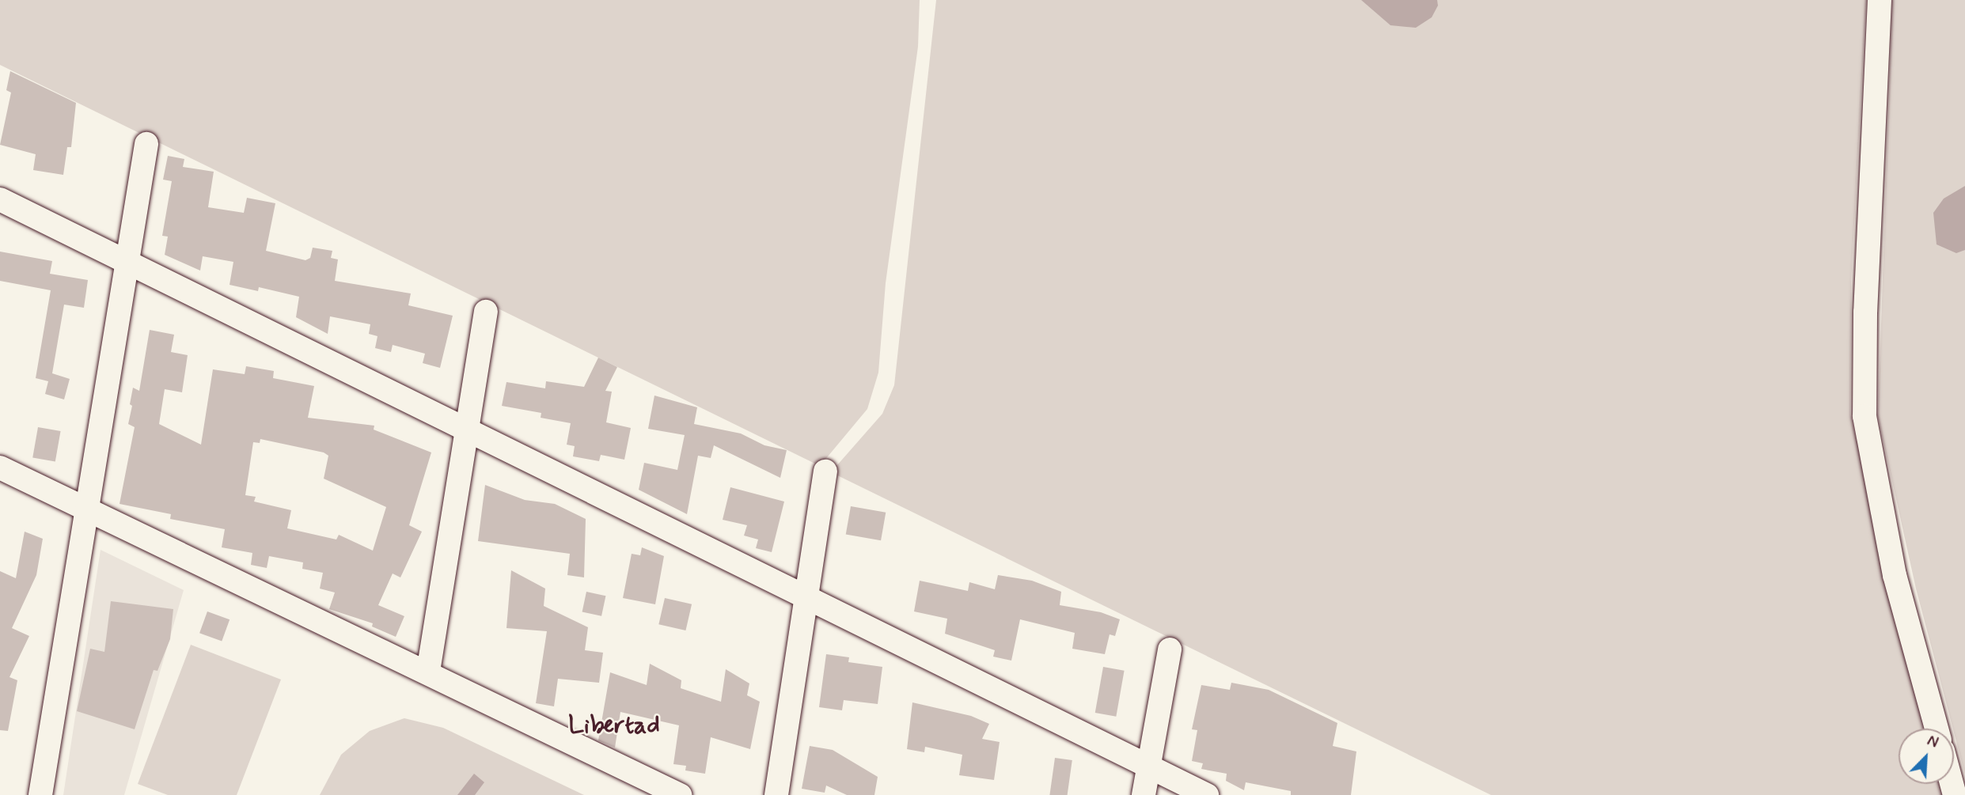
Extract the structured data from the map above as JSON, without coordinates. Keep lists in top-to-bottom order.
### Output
{
  "districts": ["Libertad"],
  "north": "top right"
}
